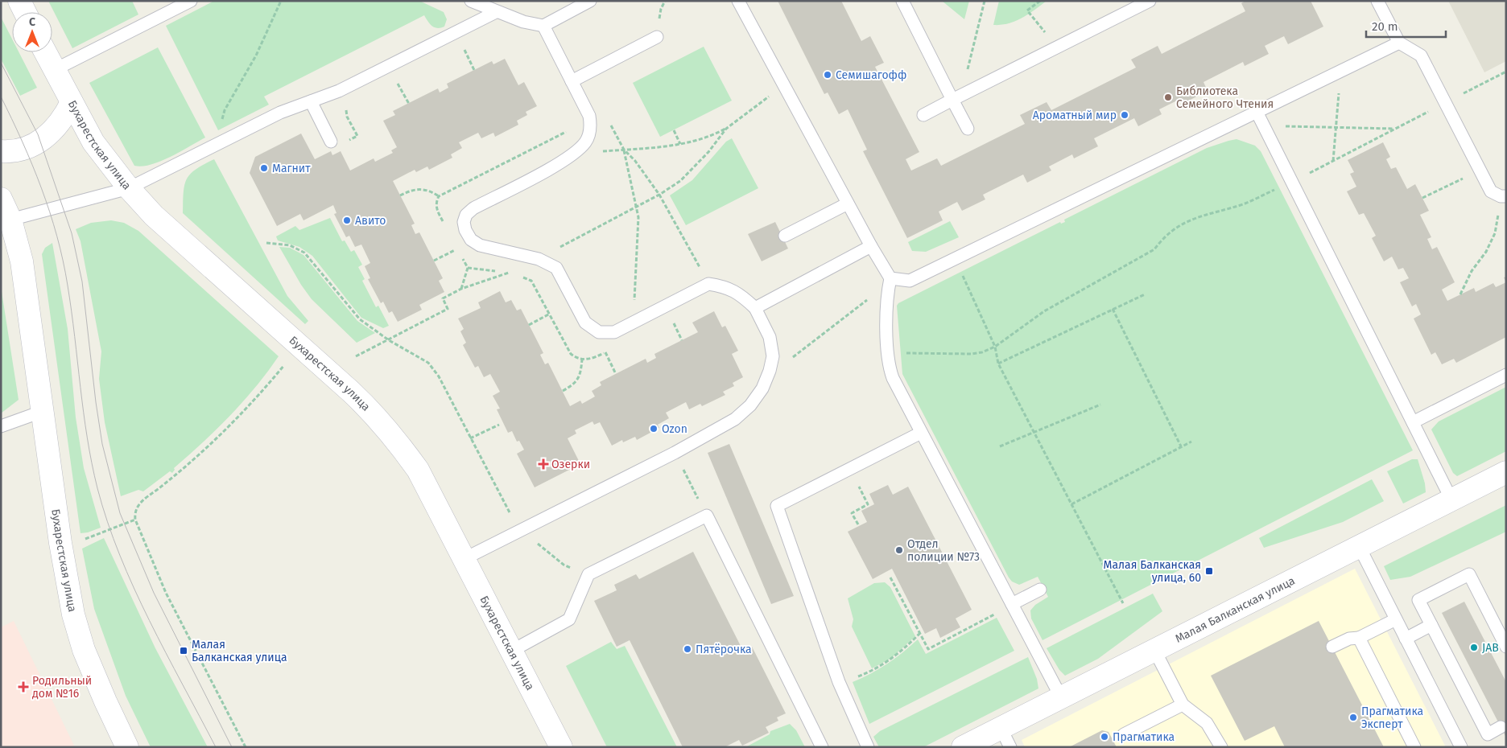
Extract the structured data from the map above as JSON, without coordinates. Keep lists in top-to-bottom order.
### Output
{
  "streets": {
    "street": ["Бухарестская улица", "Малая Балканская улица"]
  },
  "places": {
    "other": [
      "Семишагофф",
      "Библиотека Семейного Чтения",
      "Ароматный мир",
      "Магнит",
      "Авито",
      "Ozon",
      "Отдел полиции №73",
      "JAB",
      "Пятёрочка",
      "Прагматика Эксперт",
      "Прагматика"
    ],
    "health": ["Озерки", "Родильный дом №16"],
    "transit": ["Малая Балканская улица, 60", "Малая Балканская улица"]
  },
  "scale_bar": "20 m",
  "north": "top"
}
